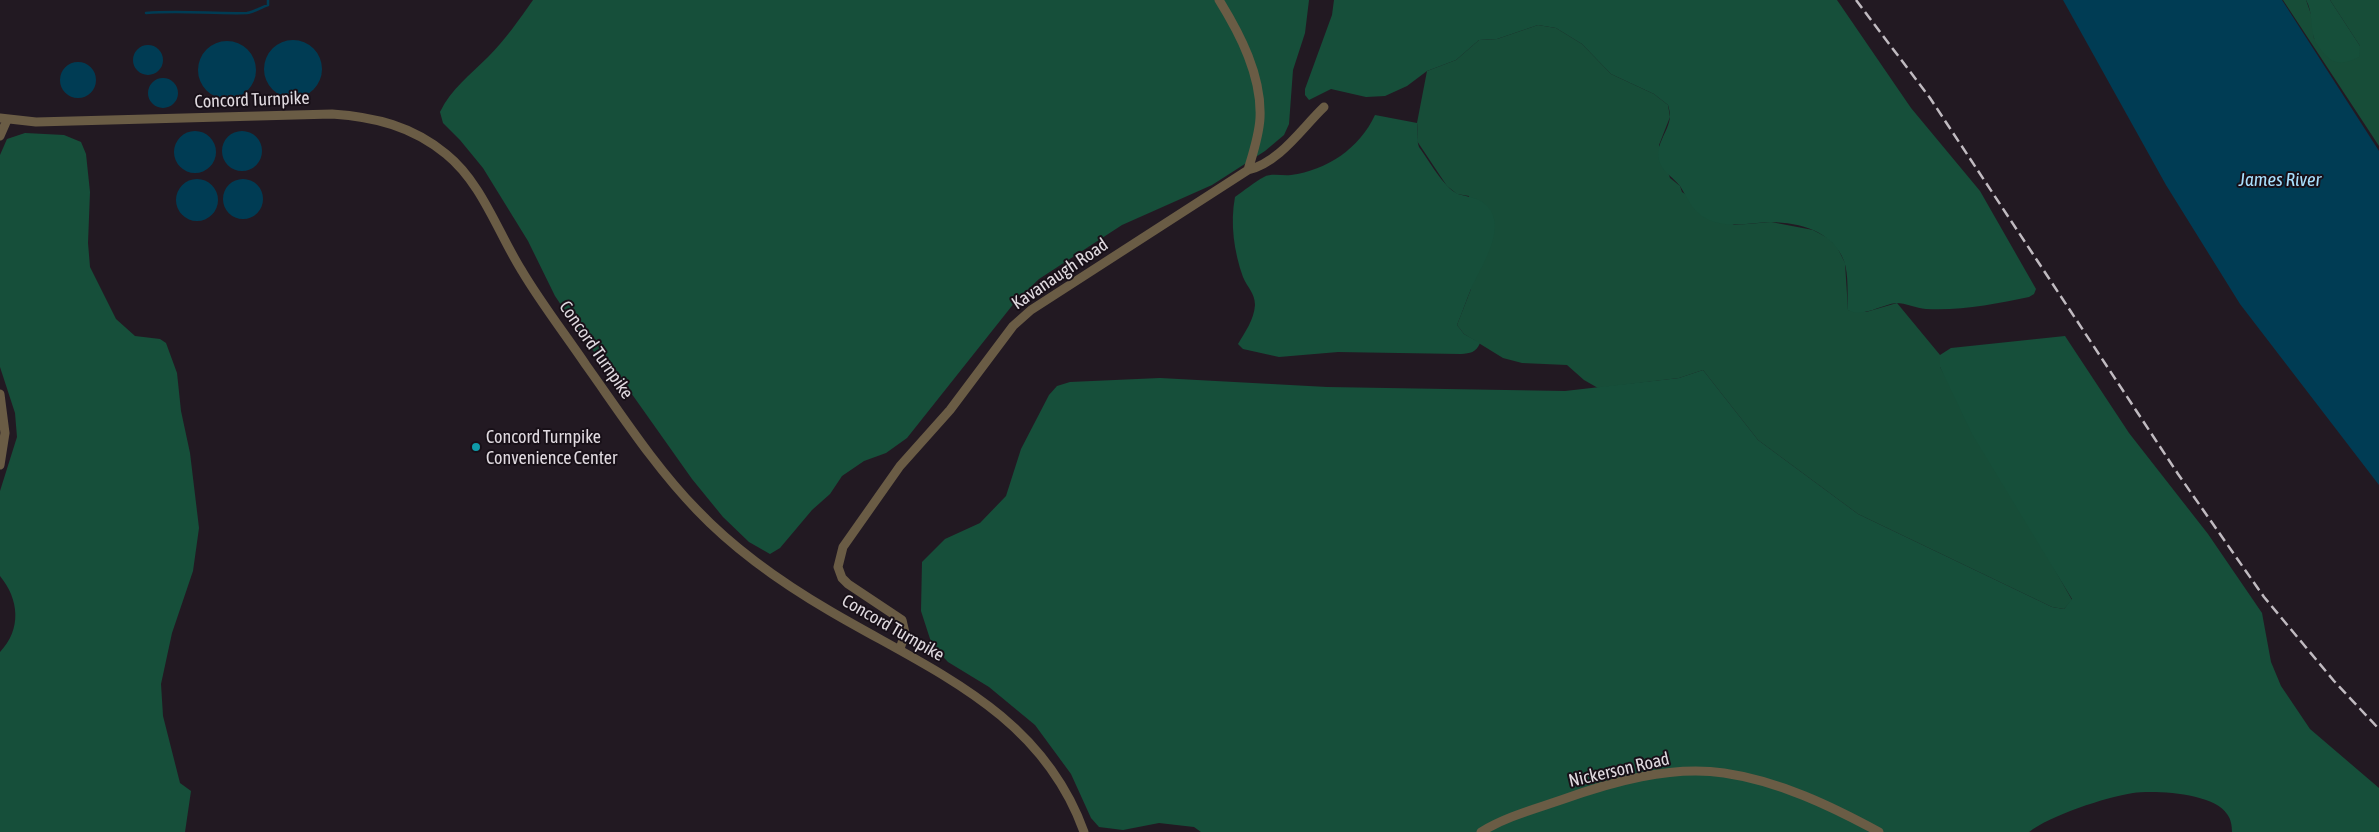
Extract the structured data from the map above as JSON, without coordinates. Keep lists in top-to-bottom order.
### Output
{
  "streets": {
    "street": ["Concord Turnpike", "Kavanaugh Road", "Nickerson Road"]
  },
  "crossings": [
    ["Concord Turnpike", "Kavanaugh Road"]
  ],
  "water": ["James River"],
  "places": ["Concord Turnpike Convenience Center"]
}
